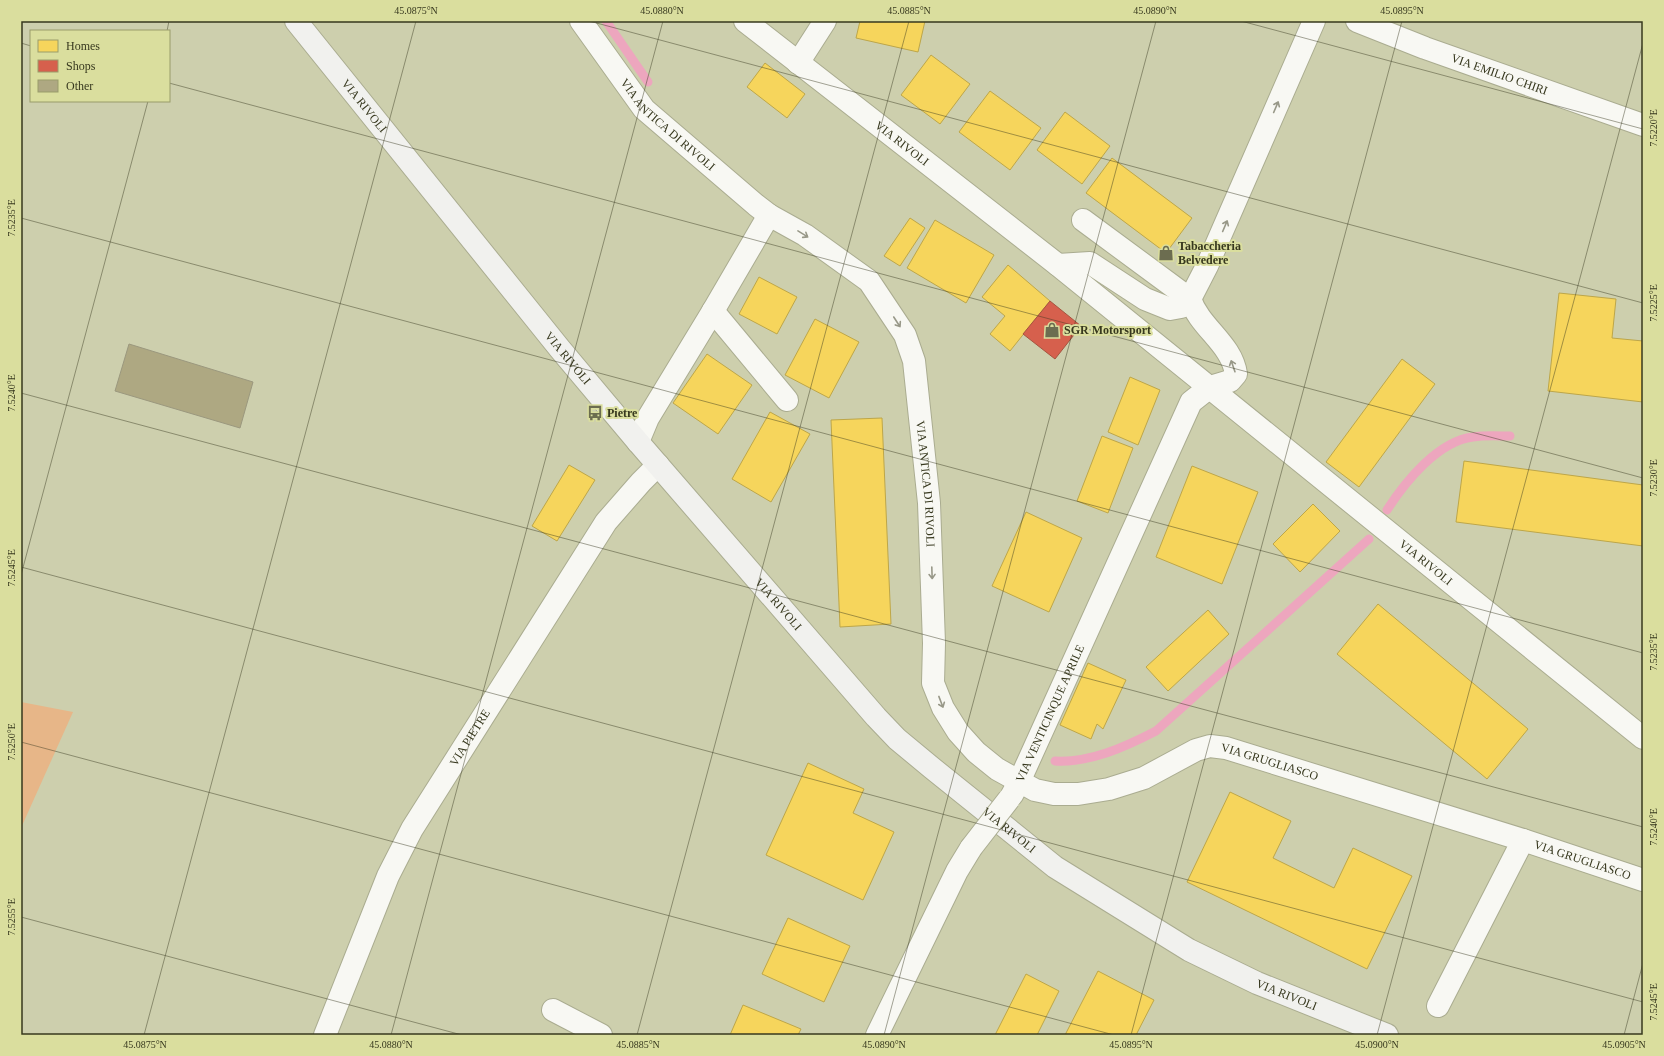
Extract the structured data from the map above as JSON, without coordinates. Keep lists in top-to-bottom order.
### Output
{
  "streets": {
    "street": [
      "VIA EMILIO CHIRI",
      "VIA RIVOLI",
      "VIA ANTICA DI RIVOLI",
      "VIA VENTICINQUE APRILE",
      "VIA PIETRE",
      "VIA GRUGLIASCO"
    ]
  },
  "crossings": [
    ["VIA RIVOLI", "VIA VENTICINQUE APRILE"],
    ["VIA RIVOLI", "VIA PIETRE"],
    ["VIA ANTICA DI RIVOLI", "VIA VENTICINQUE APRILE"],
    ["VIA ANTICA DI RIVOLI", "VIA GRUGLIASCO"],
    ["VIA VENTICINQUE APRILE", "VIA GRUGLIASCO"]
  ],
  "one_way": ["VIA ANTICA DI RIVOLI"],
  "places": {
    "shop": ["Tabaccheria Belvedere", "SGR Motorsport"],
    "bus stop": ["Pietre"]
  },
  "legend": ["Homes", "Shops", "Other"],
  "coordinates": [
    "45.0875°N",
    "45.0880°N",
    "45.0885°N",
    "45.0890°N",
    "45.0895°N",
    "7.5220°E",
    "7.5235°E",
    "7.5225°E",
    "7.5240°E",
    "7.5230°E",
    "7.5245°E",
    "7.5250°E",
    "7.5255°E",
    "45.0900°N",
    "45.0905°N"
  ]
}
